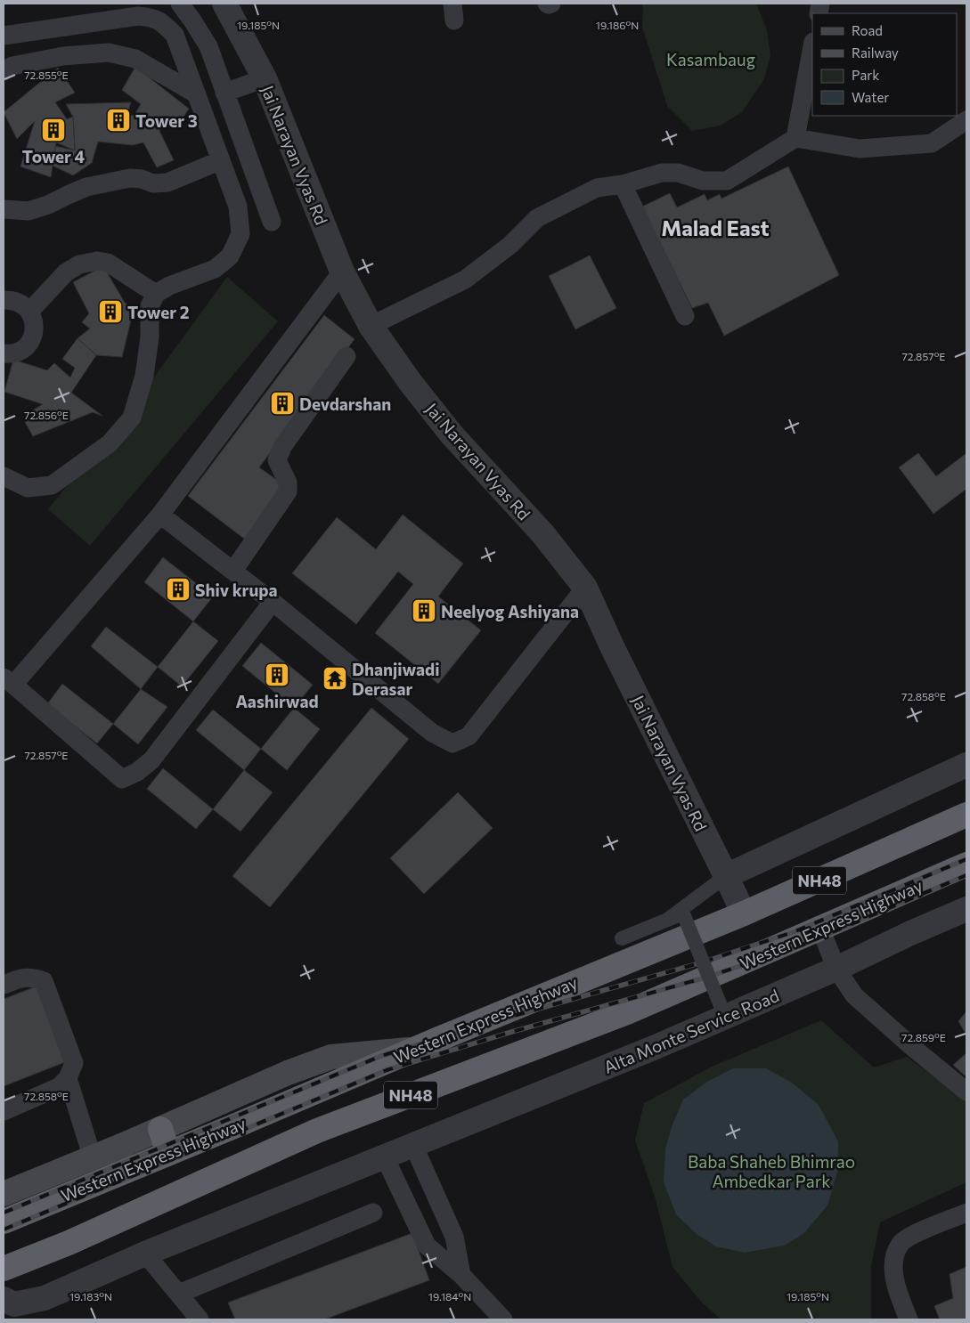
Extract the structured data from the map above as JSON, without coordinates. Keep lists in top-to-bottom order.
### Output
{
  "streets": {
    "highway": ["NH48", "Western Express Highway"],
    "street": ["Jai Narayan Vyas Rd", "Alta Monte Service Road"]
  },
  "crossings": [
    ["Jai Narayan Vyas Rd", "Western Express Highway"]
  ],
  "districts": ["Malad East"],
  "parks": ["Kasambaug", "Baba Shaheb Bhimrao Ambedkar Park"],
  "places": {
    "building": [
      "Tower 3",
      "Tower 4",
      "Tower 2",
      "Devdarshan",
      "Shiv krupa",
      "Neelyog Ashiyana",
      "Aashirwad"
    ],
    "temple": ["Dhanjiwadi Derasar"]
  },
  "legend": [
    "Road",
    "Railway",
    "Park",
    "Water"
  ],
  "coordinates": [
    "19.185°N",
    "19.186°N",
    "72.855°E",
    "72.857°E",
    "72.856°E",
    "72.858°E",
    "72.859°E",
    "19.183°N",
    "19.184°N"
  ]
}
